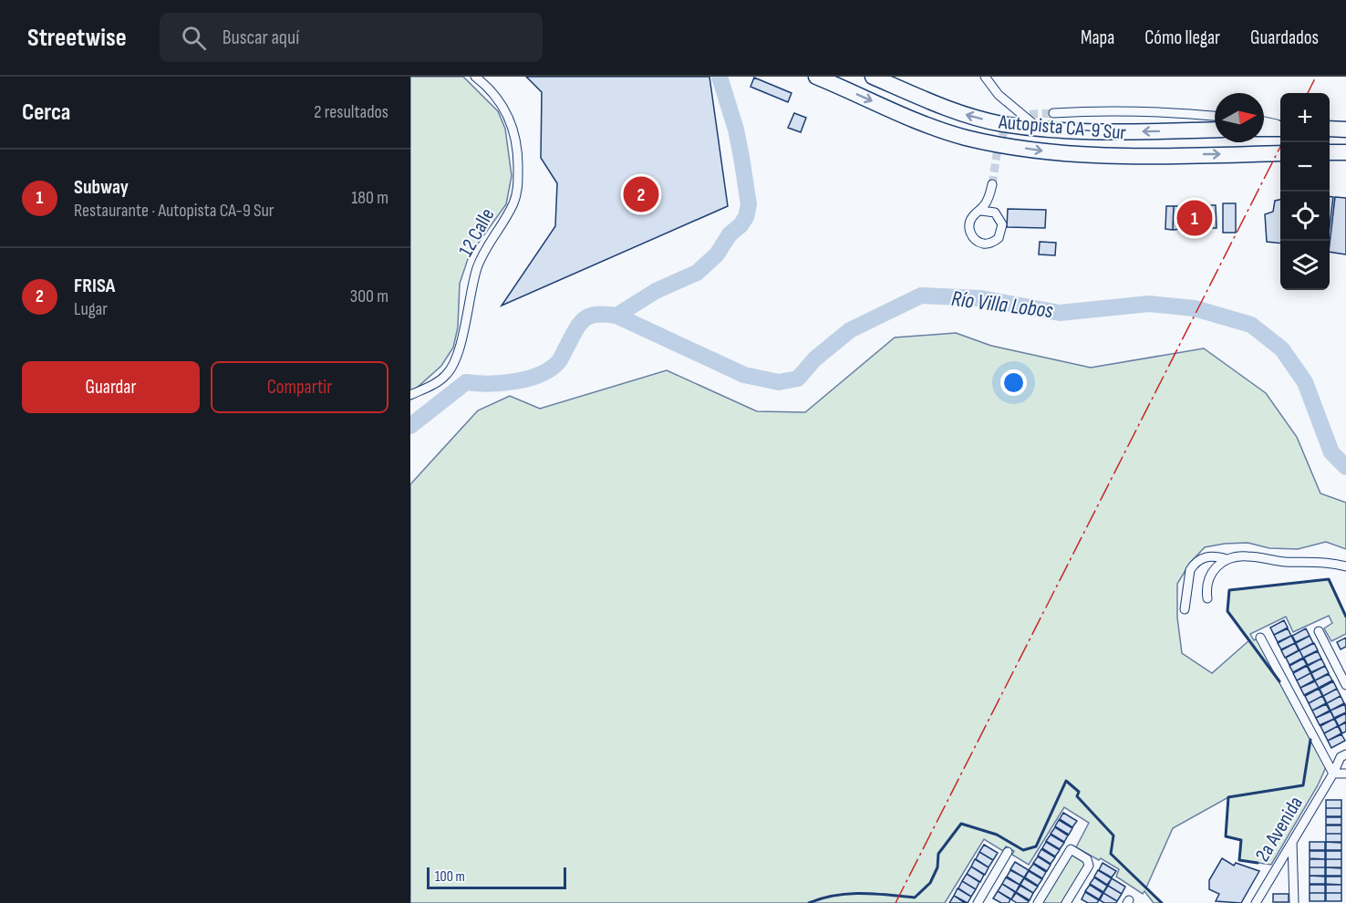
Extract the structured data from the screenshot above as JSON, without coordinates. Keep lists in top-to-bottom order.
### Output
{
  "streets": {
    "highway": ["Autopista CA-9 Sur"],
    "street": ["12 Calle", "2a Avenida"]
  },
  "water": ["Río Villa Lobos"],
  "scale_bar": "100 m",
  "north": "right",
  "page": {
    "header": "Streetwise",
    "search": "Buscar aquí",
    "nav": ["Mapa", "Cómo llegar", "Guardados"],
    "heading": ["Cerca", "2 resultados"],
    "map_buttons": ["+", "−"],
    "list": [
      {
        "mark": "1",
        "name": "Subway",
        "note": "Restaurante · Autopista CA-9 Sur",
        "value": "180 m"
      },
      {
        "mark": "2",
        "name": "FRISA",
        "note": "Lugar",
        "value": "300 m"
      }
    ],
    "pins": ["2", "1"],
    "buttons": ["Guardar", "Compartir"],
    "scale": "100 m"
  }
}
